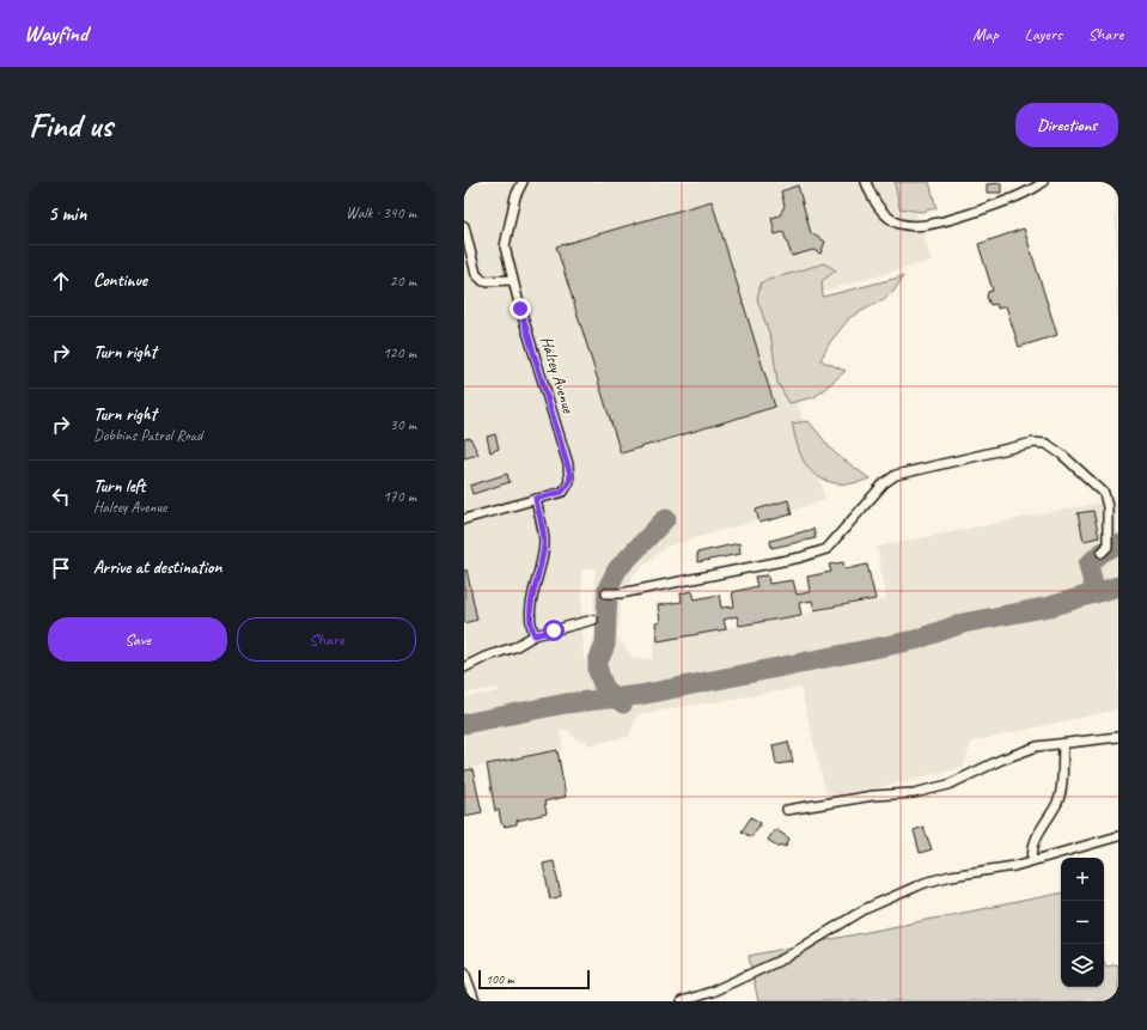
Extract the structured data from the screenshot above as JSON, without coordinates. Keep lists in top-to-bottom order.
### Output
{
  "streets": {
    "street": ["Halsey Avenue"]
  },
  "scale_bar": "100 m",
  "page": {
    "header": "Wayfind",
    "nav": ["Map", "Layers", "Share"],
    "buttons": [
      "Directions",
      ["Save", "Share"]
    ],
    "title": "Find us",
    "heading": ["5 min", "Walk · 340 m"],
    "list": [
      ["Continue", "20 m"],
      ["Turn right", "120 m"],
      ["Turn right", "Dobbins Patrol Road", "30 m"],
      ["Turn left", "Halsey Avenue", "170 m"],
      "Arrive at destination"
    ],
    "map_buttons": ["+", "−"],
    "scale": "100 m"
  }
}
